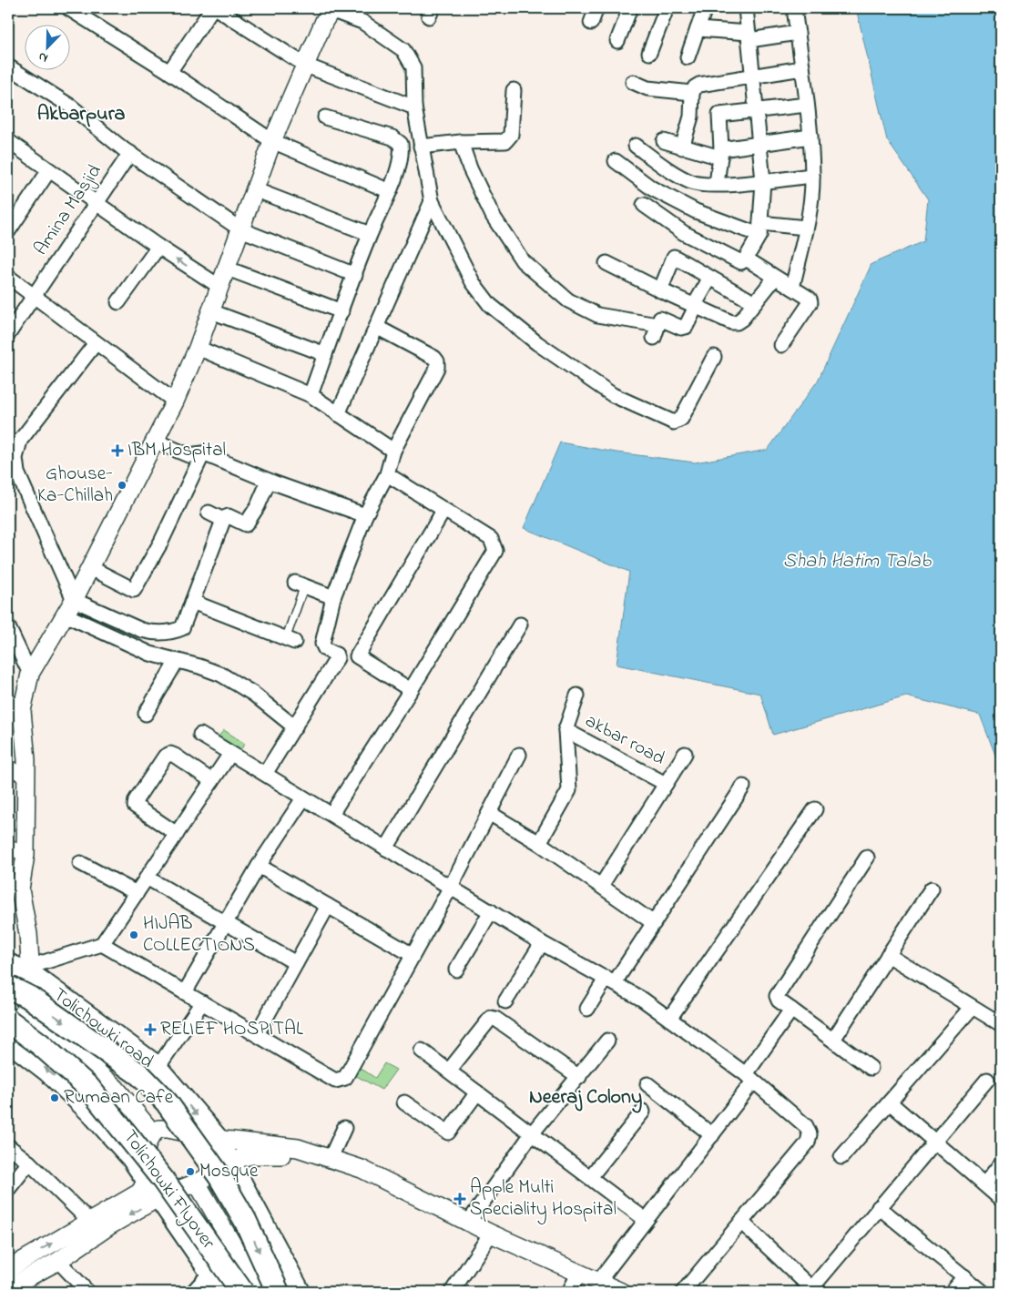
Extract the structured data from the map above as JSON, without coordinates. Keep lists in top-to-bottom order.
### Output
{
  "streets": {
    "main road": ["Tolichowki road", "Tolichowki Flyover"],
    "street": ["Amina Masjid", "akbar road"]
  },
  "districts": ["Akbarpura", "Neeraj Colony"],
  "water": ["Shah Hatim Talab"],
  "places": {
    "health": ["IBM Hospital", "RELIEF HOSPITAL", "Apple Multi Speciality Hospital"],
    "other": [
      "Ghouse- Ka-Chillah",
      "HIJAB COLLECTIONS",
      "Rumaan Cafe",
      "Mosque"
    ]
  },
  "north": "bottom left"
}
